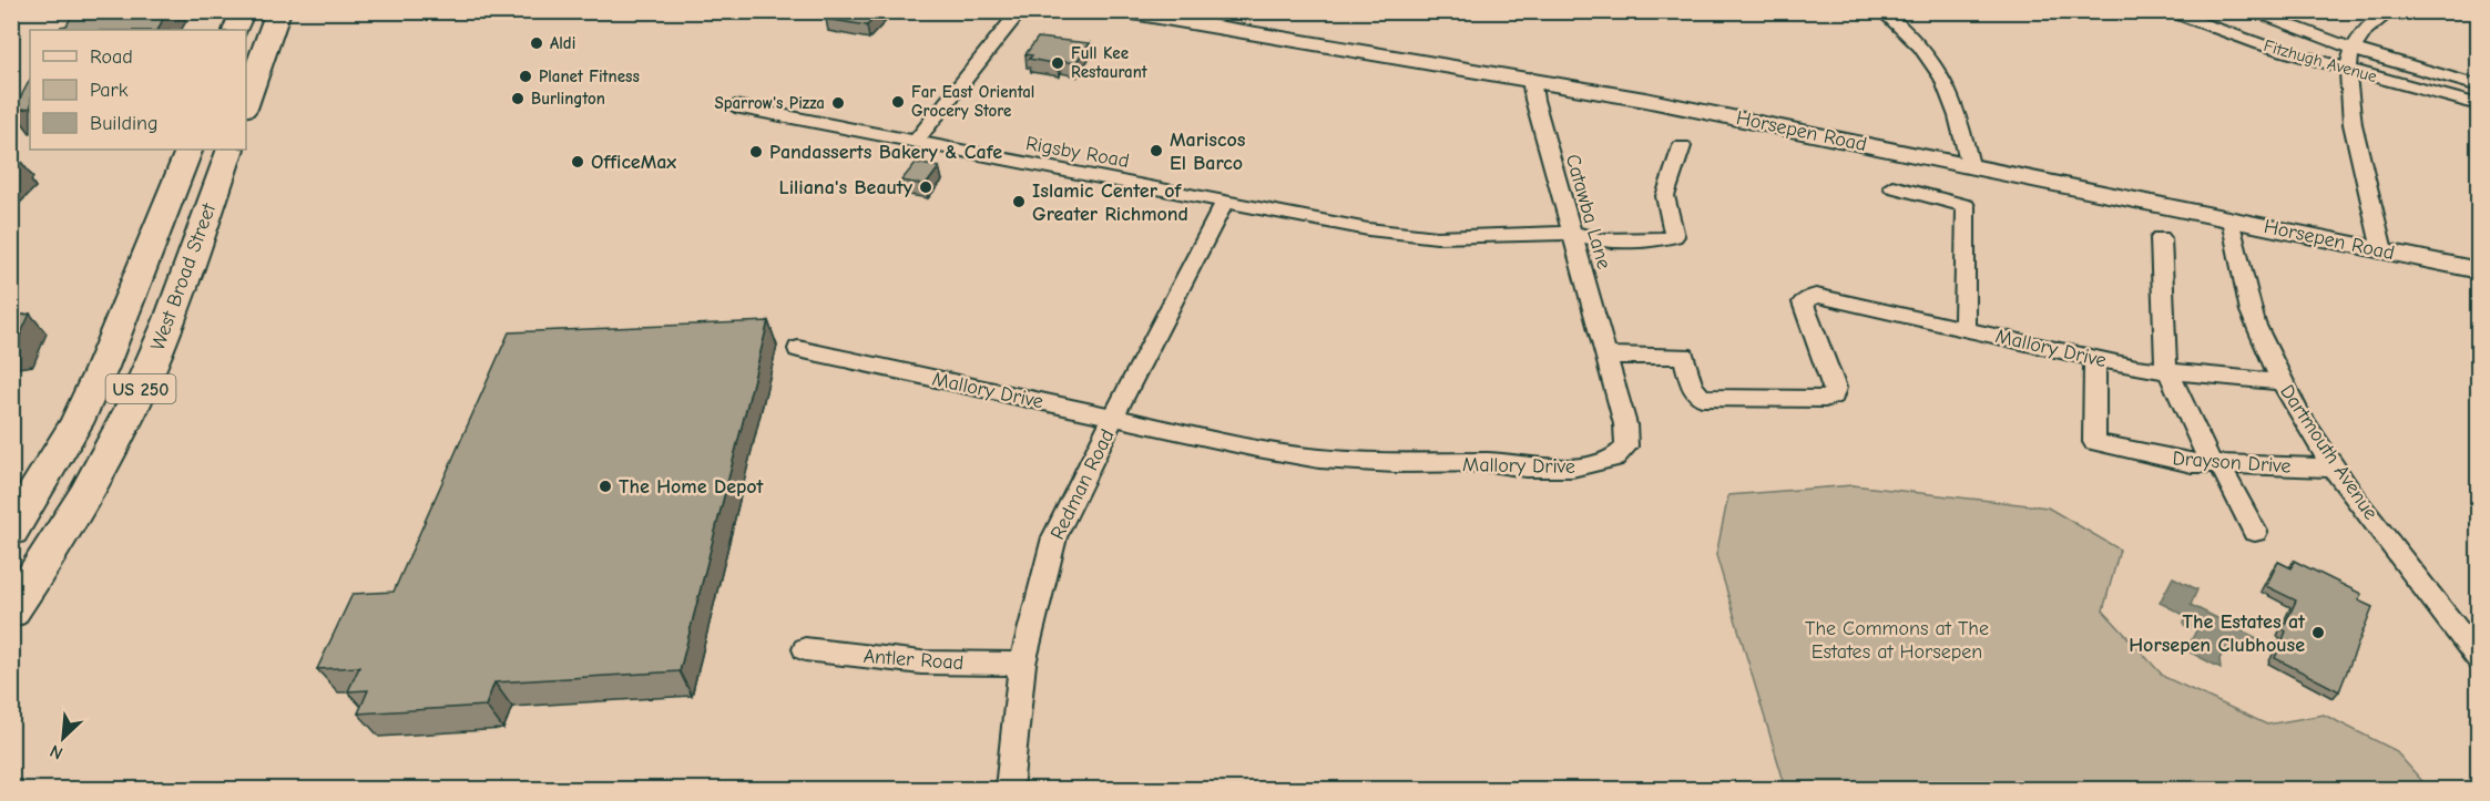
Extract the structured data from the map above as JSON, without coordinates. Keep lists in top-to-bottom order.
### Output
{
  "streets": {
    "main road": ["West Broad Street", "US 250"],
    "street": [
      "Fitzhugh Avenue",
      "Horsepen Road",
      "Rigsby Road",
      "Catawba Lane",
      "Mallory Drive",
      "Dartmouth Avenue",
      "Drayson Drive",
      "Redman Road",
      "Antler Road"
    ]
  },
  "crossings": [
    ["Horsepen Road", "Catawba Lane"],
    ["Horsepen Road", "Dartmouth Avenue"],
    ["Rigsby Road", "Catawba Lane"],
    ["Rigsby Road", "Redman Road"],
    ["Catawba Lane", "Mallory Drive"],
    ["Mallory Drive", "Dartmouth Avenue"],
    ["Mallory Drive", "Drayson Drive"],
    ["Mallory Drive", "Redman Road"],
    ["Dartmouth Avenue", "Drayson Drive"],
    ["Redman Road", "Antler Road"]
  ],
  "parks": ["The Commons at The Estates at Horsepen"],
  "places": [
    "Aldi",
    "Full Kee Restaurant",
    "Planet Fitness",
    "Burlington",
    "Far East Oriental Grocery Store",
    "Sparrow's Pizza",
    "Mariscos El Barco",
    "Pandasserts Bakery & Cafe",
    "OfficeMax",
    "Liliana's Beauty",
    "Islamic Center of Greater Richmond",
    "The Home Depot",
    "The Estates at Horsepen Clubhouse"
  ],
  "legend": ["Road", "Park", "Building"],
  "north": "bottom left"
}
